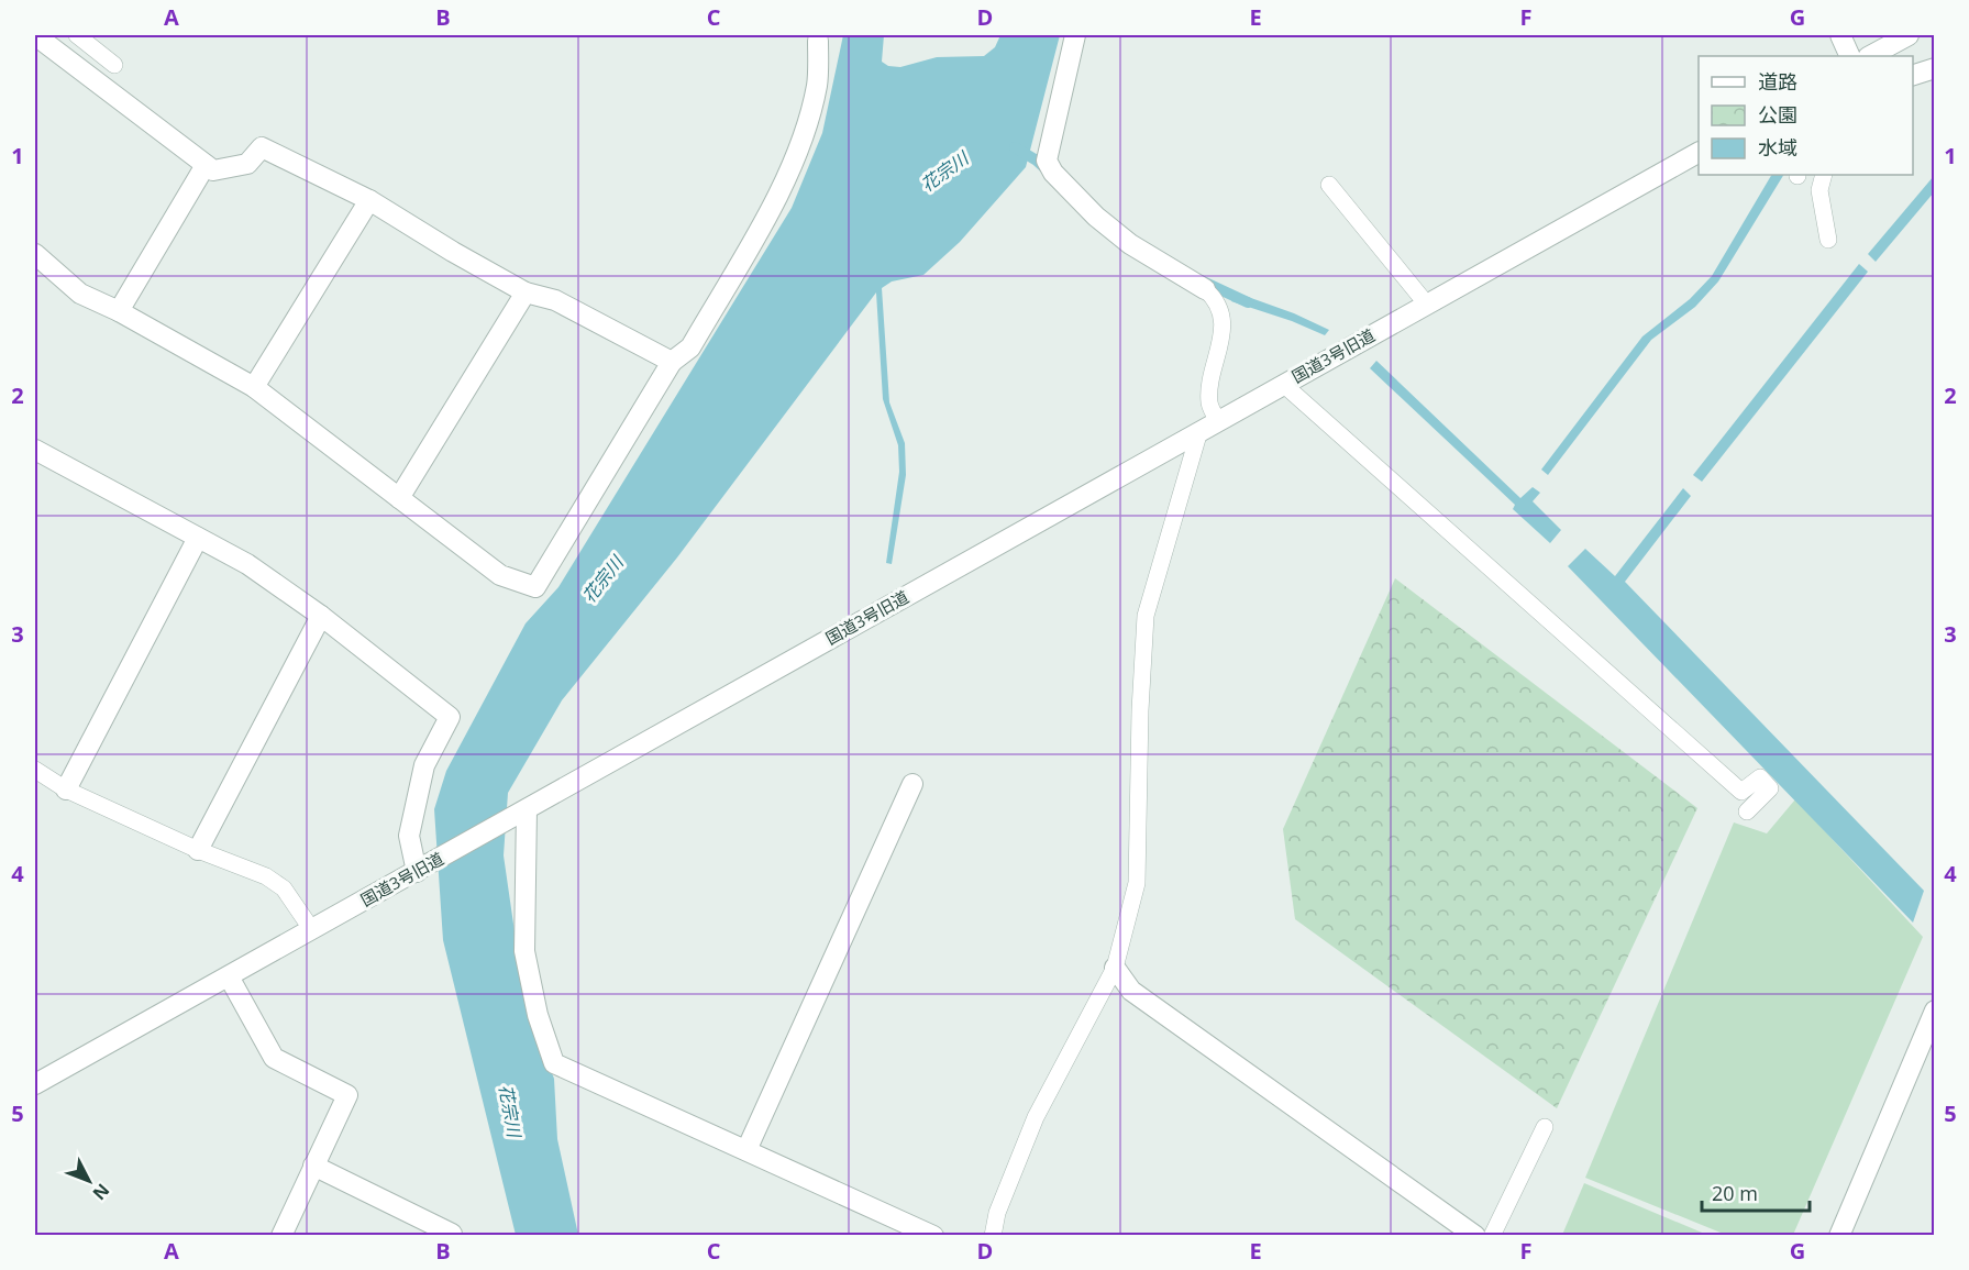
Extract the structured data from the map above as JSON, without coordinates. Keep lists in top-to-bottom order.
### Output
{
  "streets": {
    "street": ["国道3号旧道"]
  },
  "water": ["花宗川"],
  "legend": ["道路", "公園", "水域"],
  "scale_bar": "20 m",
  "north": "bottom right",
  "grid": {
    "columns": [
      "A",
      "B",
      "C",
      "D",
      "E",
      "F",
      "G"
    ],
    "rows": [
      "1",
      "2",
      "3",
      "4",
      "5"
    ]
  }
}
